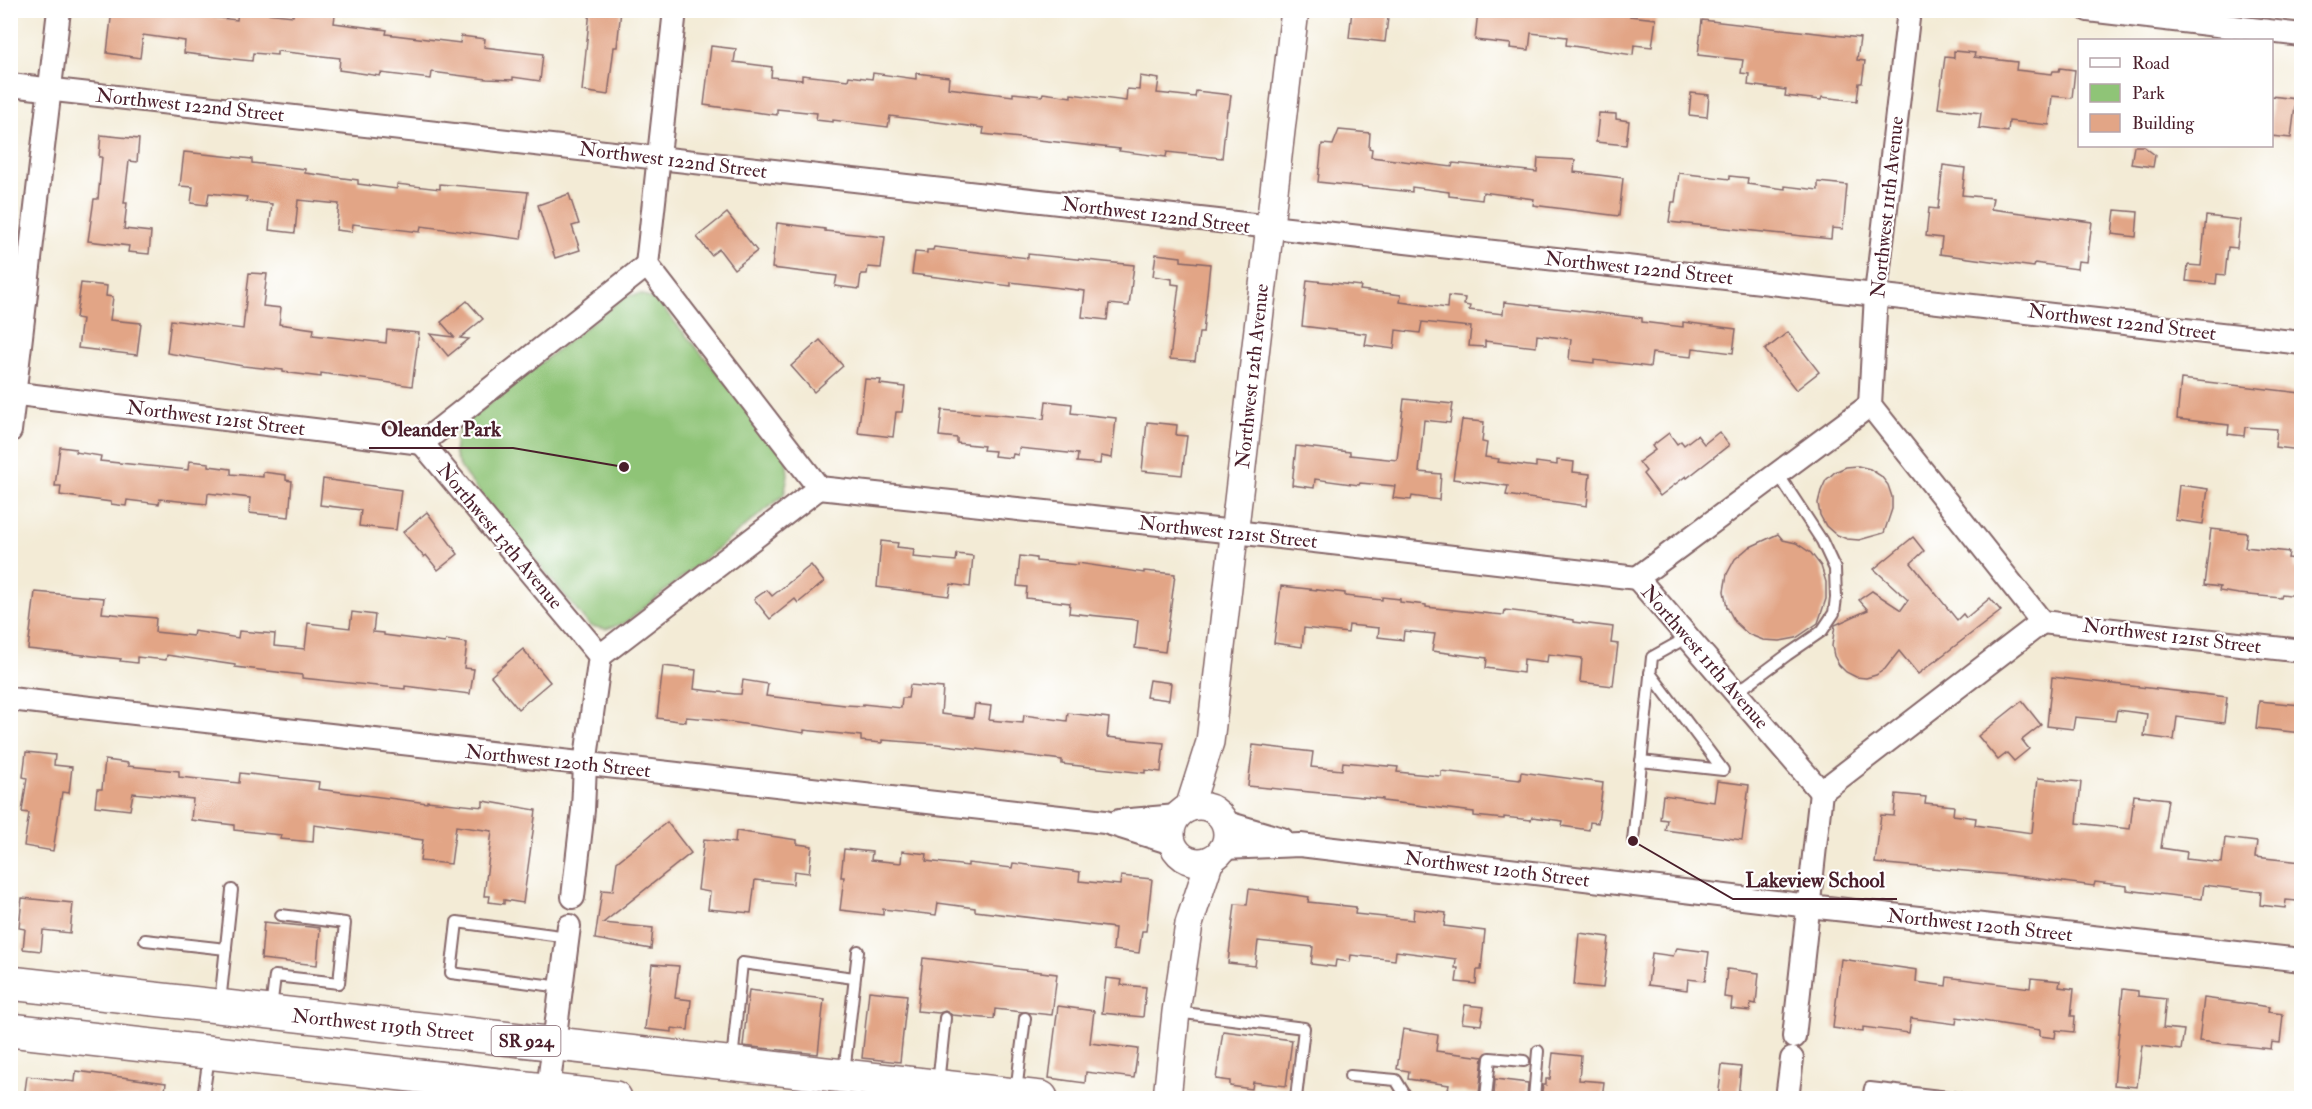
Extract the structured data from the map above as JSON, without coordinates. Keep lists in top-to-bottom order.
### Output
{
  "streets": {
    "highway": ["Northwest 119th Street", "SR 924"],
    "street": [
      "Northwest 122nd Street",
      "Northwest 11th Avenue",
      "Northwest 12th Avenue",
      "Northwest 121st Street",
      "Northwest 13th Avenue",
      "Northwest 120th Street"
    ]
  },
  "crossings": [
    ["Northwest 122nd Street", "Northwest 11th Avenue"],
    ["Northwest 122nd Street", "Northwest 12th Avenue"],
    ["Northwest 11th Avenue", "Northwest 121st Street"],
    ["Northwest 12th Avenue", "Northwest 121st Street"],
    ["Northwest 12th Avenue", "Northwest 120th Street"],
    ["Northwest 121st Street", "Northwest 13th Avenue"]
  ],
  "places": ["Oleander Park", "Lakeview School"],
  "legend": ["Road", "Park", "Building"]
}
